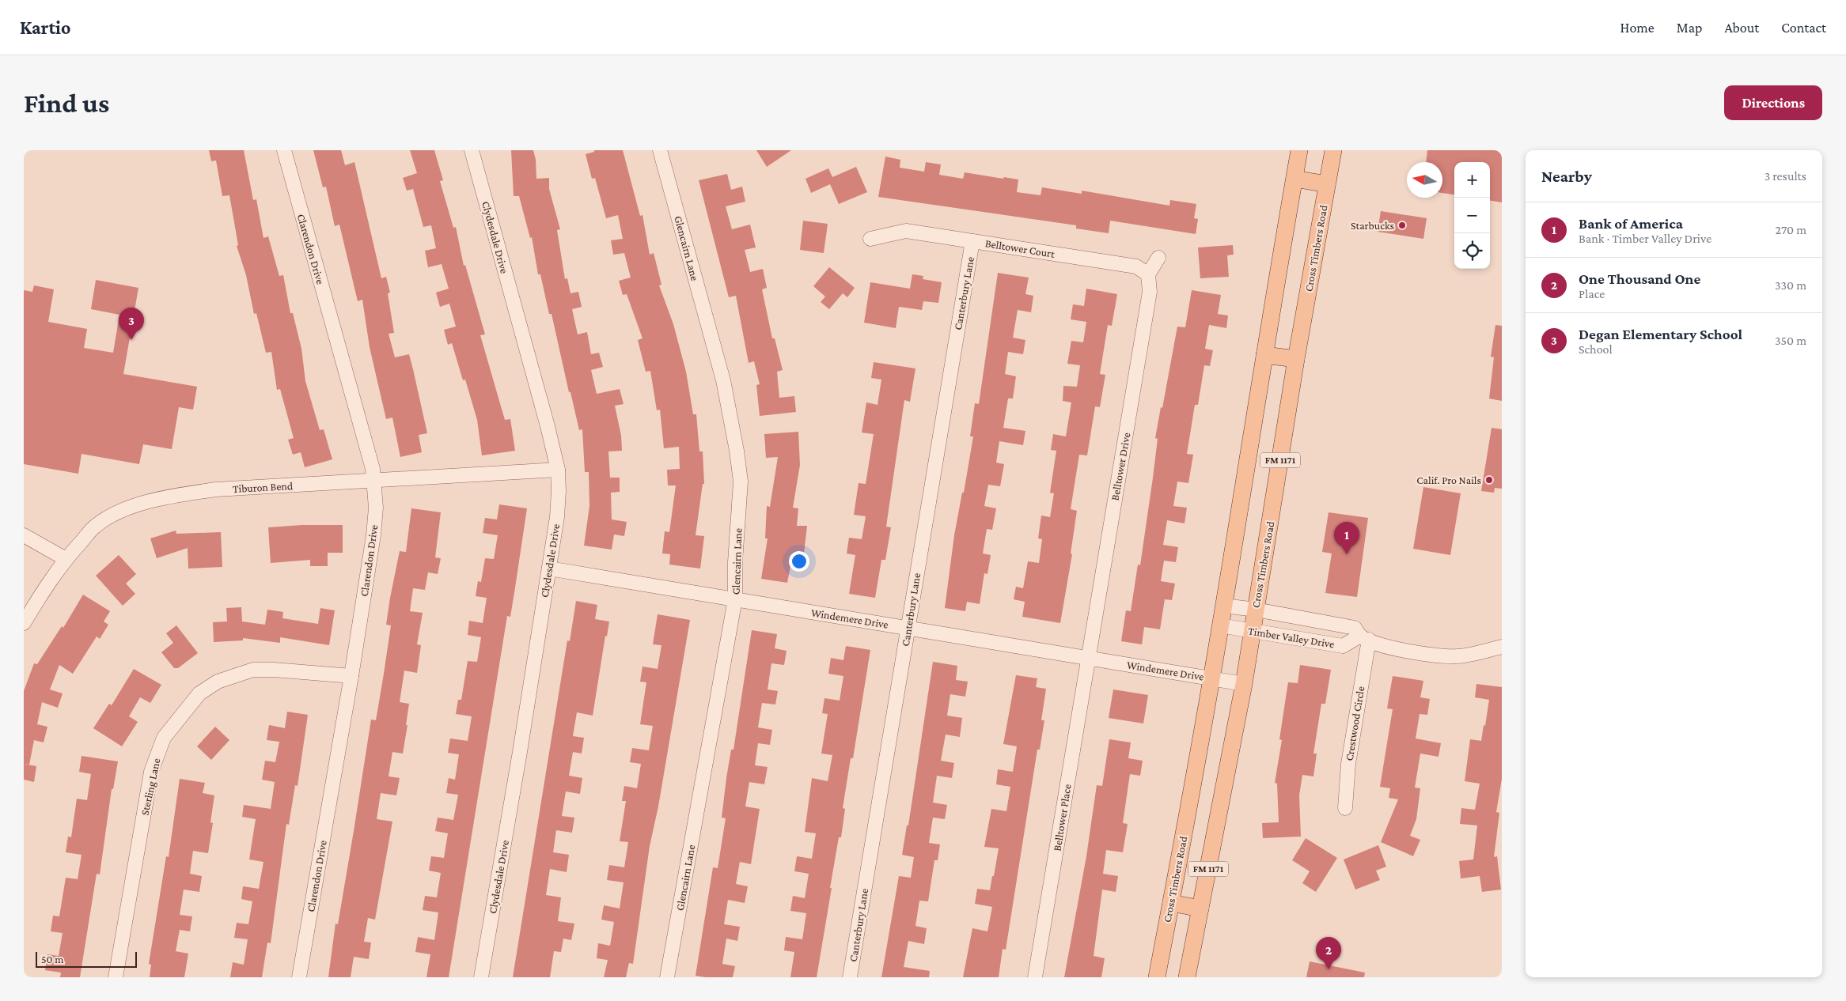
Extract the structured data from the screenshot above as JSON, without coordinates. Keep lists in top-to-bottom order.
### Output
{
  "streets": {
    "main road": ["Cross Timbers Road", "FM 1171"],
    "street": [
      "Clydesdale Drive",
      "Glencairn Lane",
      "Belltower Court",
      "Clarendon Drive",
      "Canterbury Lane",
      "Belltower Drive",
      "Tiburon Bend",
      "Windemere Drive",
      "Timber Valley Drive",
      "Crestwood Circle",
      "Sterling Lane",
      "Belltower Place"
    ]
  },
  "crossings": [
    ["Clydesdale Drive", "Tiburon Bend"],
    ["Clydesdale Drive", "Windemere Drive"],
    ["Glencairn Lane", "Windemere Drive"],
    ["Belltower Court", "Canterbury Lane"],
    ["Belltower Court", "Belltower Drive"],
    ["Cross Timbers Road", "Windemere Drive"],
    ["Cross Timbers Road", "Timber Valley Drive"],
    ["Clarendon Drive", "Tiburon Bend"],
    ["Clarendon Drive", "Sterling Lane"],
    ["Canterbury Lane", "Windemere Drive"],
    ["Belltower Drive", "Windemere Drive"],
    ["Belltower Drive", "Belltower Place"],
    ["Windemere Drive", "Belltower Place"],
    ["Timber Valley Drive", "Crestwood Circle"]
  ],
  "places": ["Starbucks", "Calif. Pro Nails"],
  "scale_bar": "50 m",
  "north": "left",
  "page": {
    "header": "Kartio",
    "nav": [
      "Home",
      "Map",
      "About",
      "Contact"
    ],
    "buttons": "Directions",
    "title": "Find us",
    "heading": ["Nearby", "3 results"],
    "map_buttons": ["+", "−"],
    "list": [
      {
        "mark": "1",
        "name": "Bank of America",
        "note": "Bank · Timber Valley Drive",
        "value": "270 m"
      },
      {
        "mark": "2",
        "name": "One Thousand One",
        "note": "Place",
        "value": "330 m"
      },
      {
        "mark": "3",
        "name": "Degan Elementary School",
        "note": "School",
        "value": "350 m"
      }
    ],
    "pins": ["3", "1", "2"],
    "scale": "50 m"
  }
}
